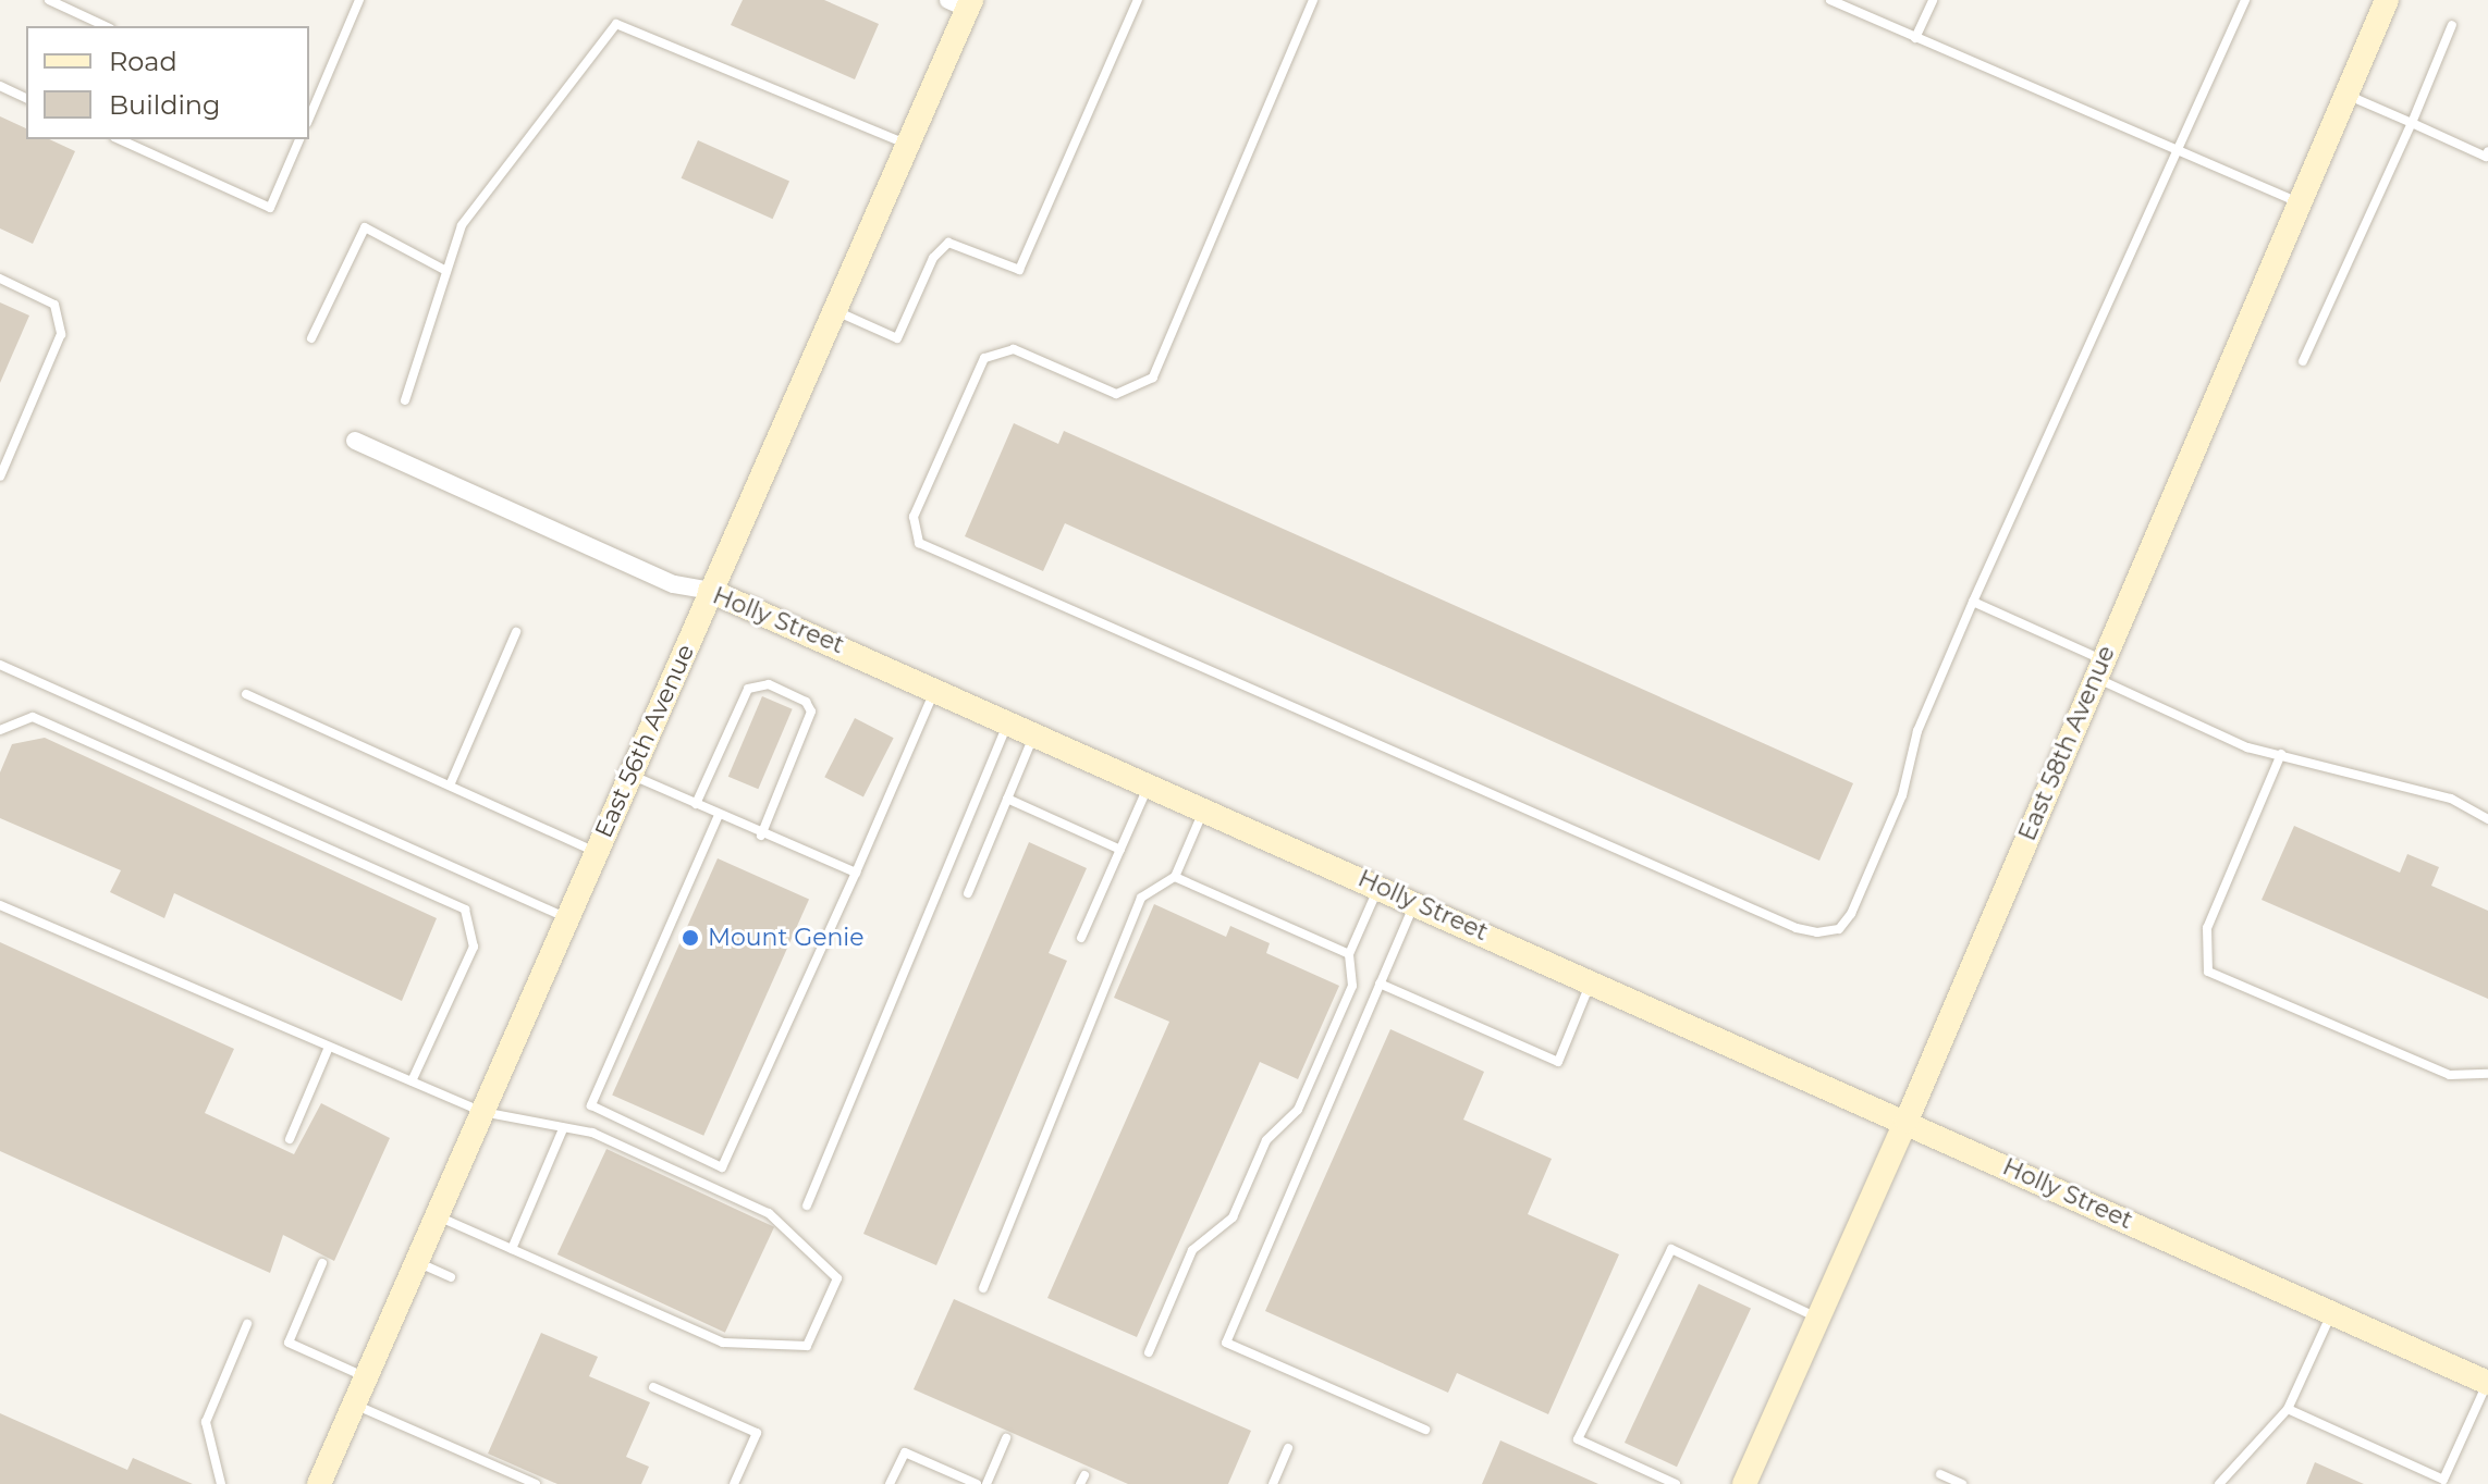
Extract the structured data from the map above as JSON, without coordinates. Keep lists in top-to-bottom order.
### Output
{
  "streets": {
    "street": ["Holly Street", "East 56th Avenue", "East 58th Avenue"]
  },
  "crossings": [
    ["Holly Street", "East 56th Avenue"],
    ["Holly Street", "East 58th Avenue"]
  ],
  "places": ["Mount Genie"],
  "legend": ["Road", "Building"]
}
